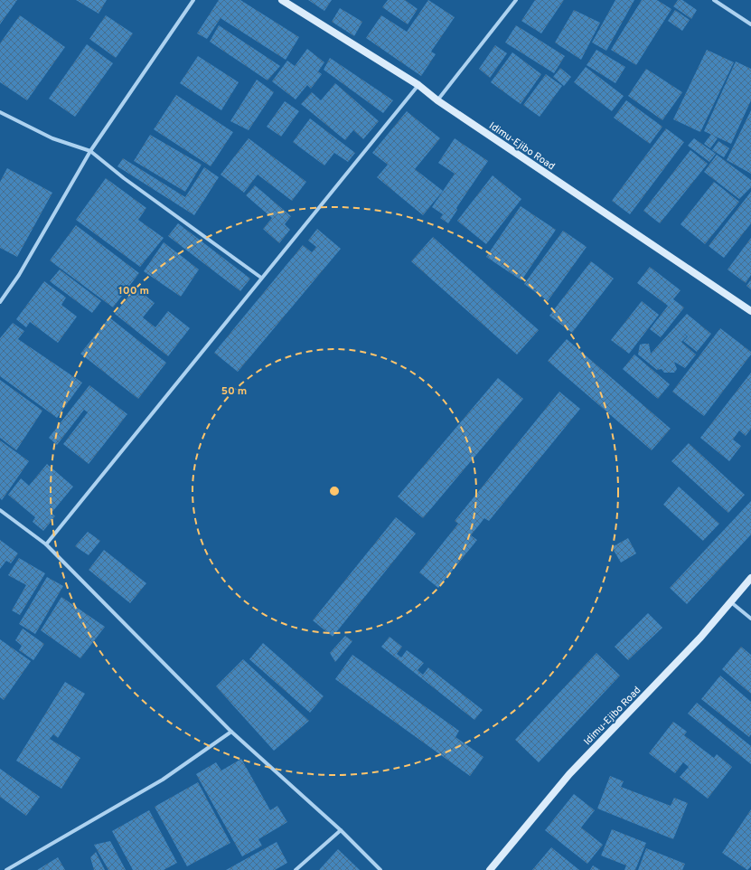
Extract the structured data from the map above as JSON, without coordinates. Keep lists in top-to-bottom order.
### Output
{
  "streets": {
    "main road": ["Idimu-Ejibo Road"]
  },
  "rings": ["100 m", "50 m"]
}
